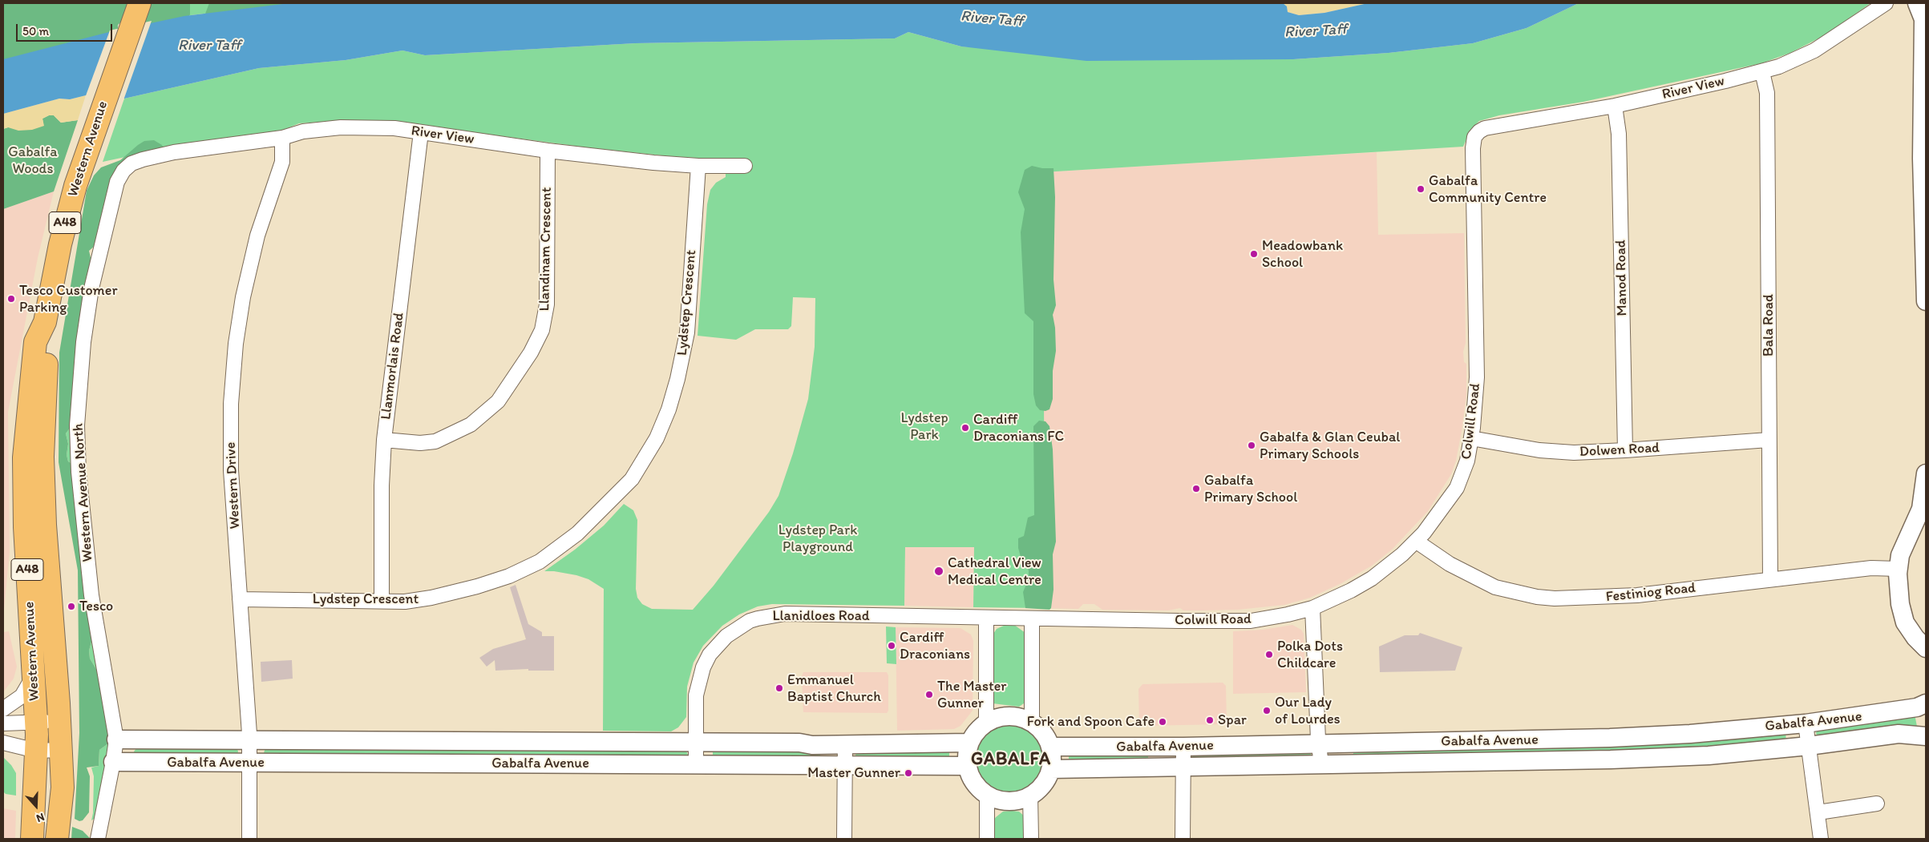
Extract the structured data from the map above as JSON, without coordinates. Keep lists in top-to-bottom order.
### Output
{
  "streets": {
    "highway": ["Western Avenue", "A48"],
    "street": [
      "River View",
      "Llandinam Crescent",
      "Manod Road",
      "Lydstep Crescent",
      "Bala Road",
      "Llanmorlais Road",
      "Colwill Road",
      "Dolwen Road",
      "Western Drive",
      "Western Avenue North",
      "Festiniog Road",
      "Llanidloes Road",
      "Gabalfa Avenue"
    ]
  },
  "crossings": [
    ["River View", "Llandinam Crescent"],
    ["River View", "Manod Road"],
    ["River View", "Lydstep Crescent"],
    ["River View", "Bala Road"],
    ["River View", "Llanmorlais Road"],
    ["River View", "Colwill Road"],
    ["River View", "Western Drive"],
    ["River View", "Western Avenue North"],
    ["Llandinam Crescent", "Llanmorlais Road"],
    ["Manod Road", "Dolwen Road"],
    ["Lydstep Crescent", "Llanmorlais Road"],
    ["Lydstep Crescent", "Western Drive"],
    ["Bala Road", "Dolwen Road"],
    ["Bala Road", "Festiniog Road"],
    ["Colwill Road", "Dolwen Road"],
    ["Colwill Road", "Festiniog Road"],
    ["Colwill Road", "Llanidloes Road"],
    ["Western Drive", "Gabalfa Avenue"],
    ["Western Avenue North", "Gabalfa Avenue"],
    ["Llanidloes Road", "Gabalfa Avenue"]
  ],
  "districts": ["GABALFA"],
  "water": ["River Taff"],
  "parks": ["Gabalfa Woods", "Lydstep Park", "Lydstep Park Playground"],
  "places": [
    "Gabalfa Community Centre",
    "Meadowbank School",
    "Tesco Customer Parking",
    "Cardiff Draconians FC",
    "Gabalfa & Glan Ceubal Primary Schools",
    "Gabalfa Primary School",
    "Cathedral View Medical Centre",
    "Tesco",
    "Cardiff Draconians",
    "Polka Dots Childcare",
    "Emmanuel Baptist Church",
    "The Master Gunner",
    "Our Lady of Lourdes",
    "Spar",
    "Fork and Spoon Cafe",
    "Master Gunner"
  ],
  "scale_bar": "50 m",
  "north": "bottom"
}
